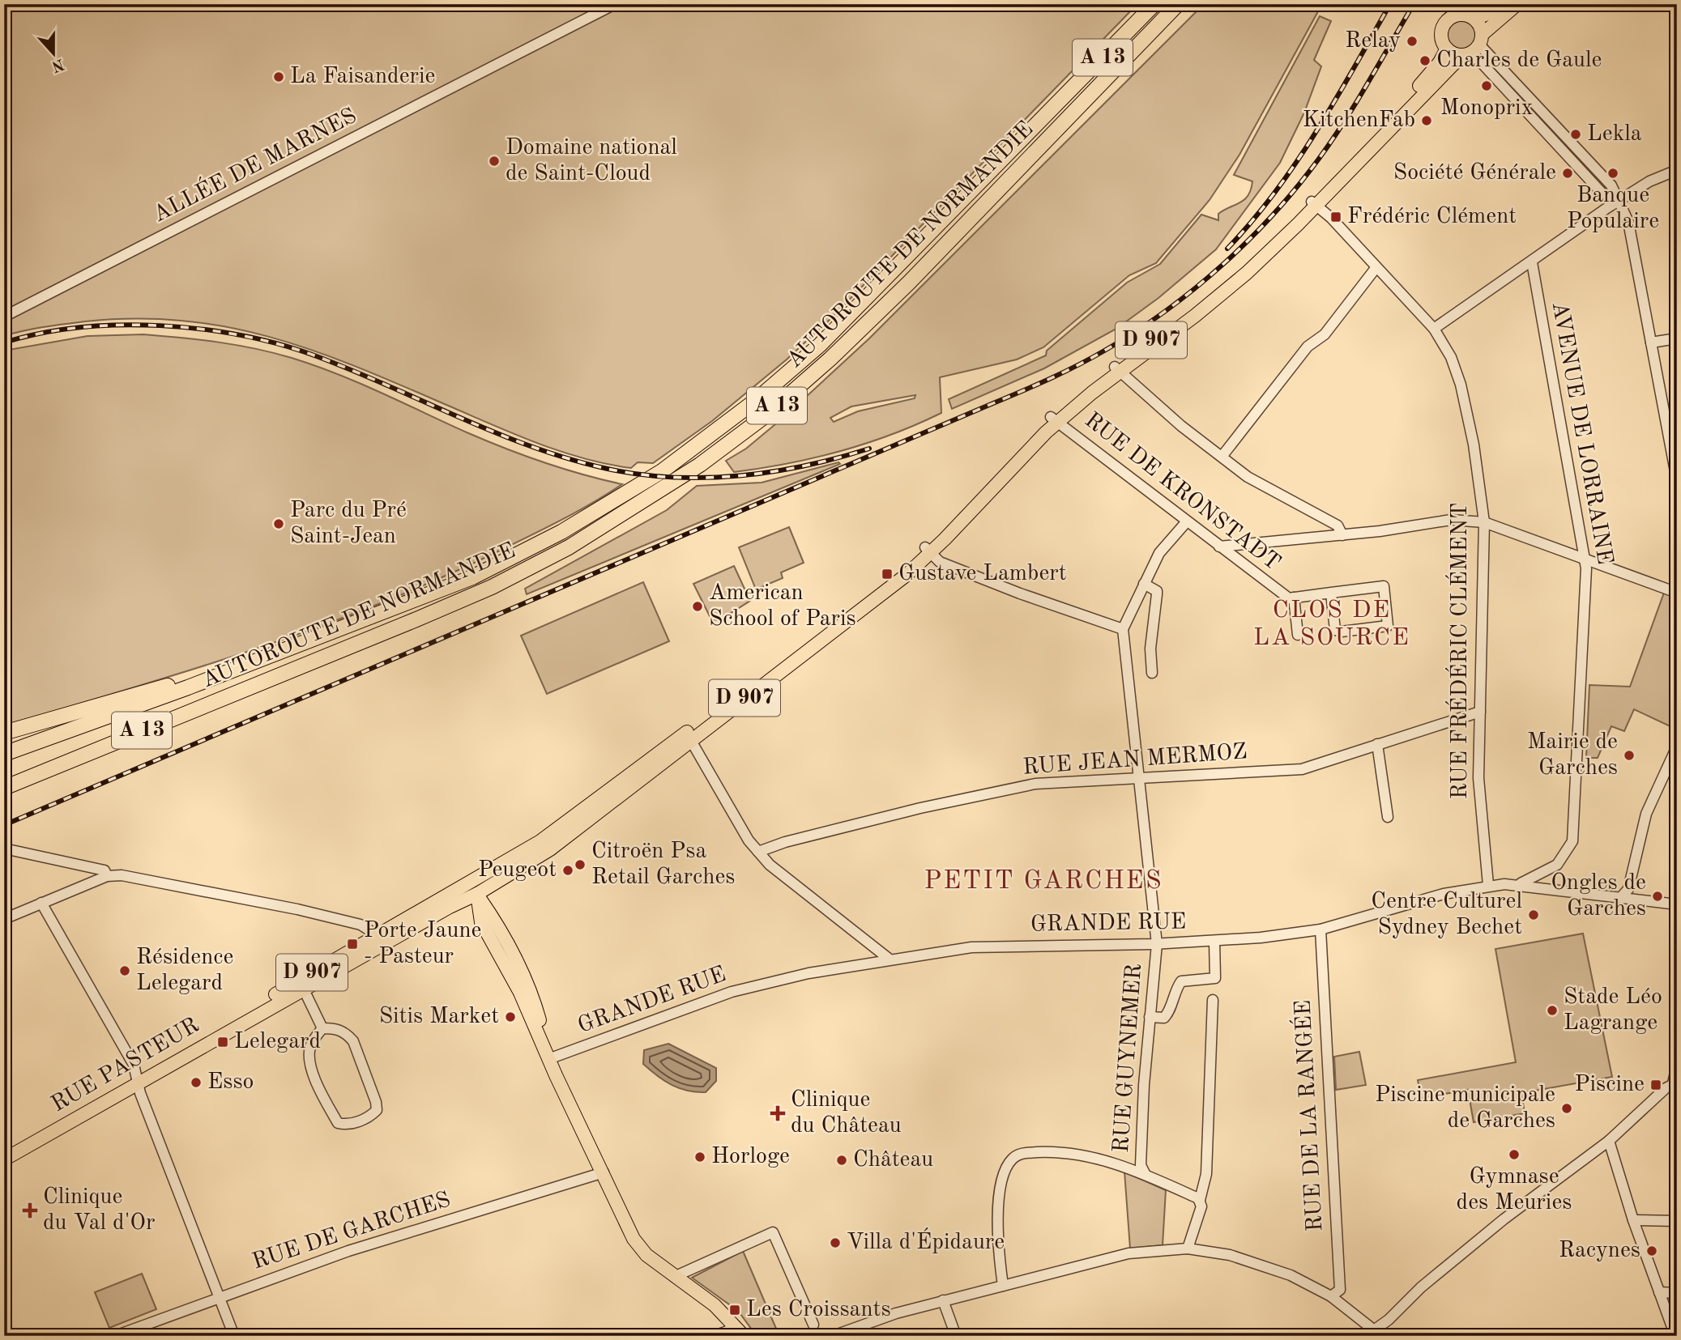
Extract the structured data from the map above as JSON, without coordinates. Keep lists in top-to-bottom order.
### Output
{
  "streets": {
    "highway": ["A 13", "AUTOROUTE DE NORMANDIE"],
    "main road": ["D 907", "RUE PASTEUR"],
    "street": [
      "ALLÉE DE MARNES",
      "AVENUE DE LORRAINE",
      "RUE DE KRONSTADT",
      "RUE FRÉDÉRIC CLÉMENT",
      "RUE JEAN MERMOZ",
      "GRANDE RUE",
      "RUE GUYNEMER",
      "RUE DE LA RANGÉE",
      "RUE DE GARCHES"
    ]
  },
  "crossings": [
    ["D 907", "RUE DE KRONSTADT"],
    ["D 907", "RUE FRÉDÉRIC CLÉMENT"],
    ["D 907", "RUE PASTEUR"],
    ["AVENUE DE LORRAINE", "GRANDE RUE"],
    ["RUE FRÉDÉRIC CLÉMENT", "RUE JEAN MERMOZ"],
    ["RUE FRÉDÉRIC CLÉMENT", "GRANDE RUE"],
    ["RUE JEAN MERMOZ", "RUE GUYNEMER"],
    ["GRANDE RUE", "RUE GUYNEMER"],
    ["GRANDE RUE", "RUE DE LA RANGÉE"]
  ],
  "districts": ["CLOS DE LA SOURCE", "PETIT GARCHES"],
  "places": {
    "other": [
      "Relay",
      "Charles de Gaule",
      "La Faisanderie",
      "Monoprix",
      "KitchenFab",
      "Lekla",
      "Domaine national de Saint-Cloud",
      "Société Générale",
      "Banque Populaire",
      "Parc du Pré Saint-Jean",
      "American School of Paris",
      "Mairie de Garches",
      "Citroën Psa Retail Garches",
      "Peugeot",
      "Ongles de Garches",
      "Centre Culturel Sydney Bechet",
      "Résidence Lelegard",
      "Stade Léo Lagrange",
      "Sitis Market",
      "Esso",
      "Piscine municipale de Garches",
      "Gymnase des Meuries",
      "Horloge",
      "Château",
      "Villa d'Épidaure",
      "Racynes"
    ],
    "transit": [
      "Frédéric Clément",
      "Gustave Lambert",
      "Porte Jaune - Pasteur",
      "Lelegard",
      "Piscine",
      "Les Croissants"
    ],
    "health": ["Clinique du Château", "Clinique du Val d'Or"]
  },
  "north": "bottom"
}
